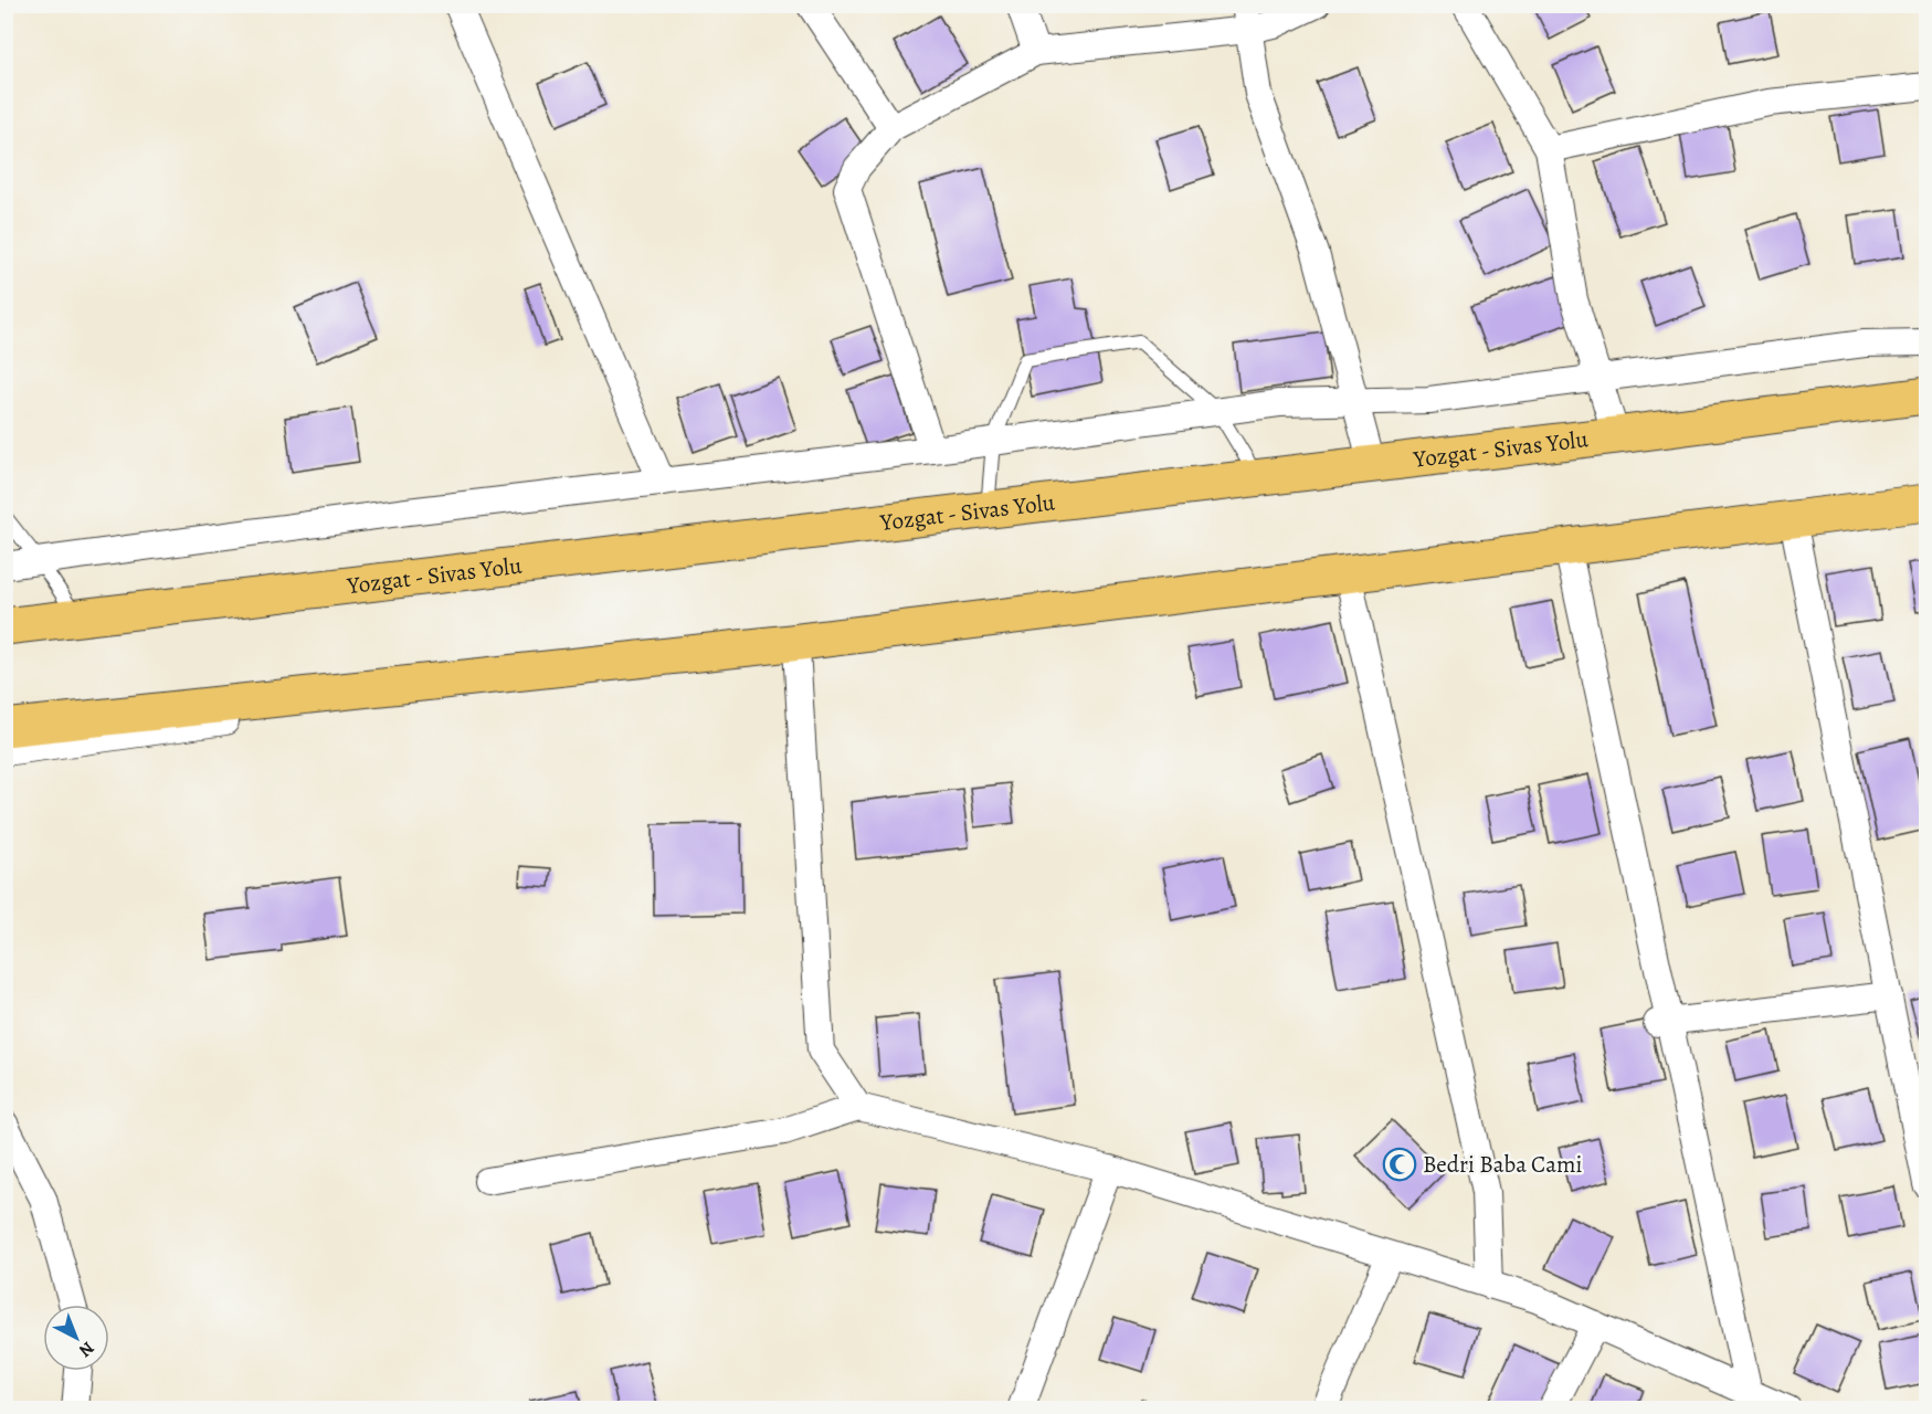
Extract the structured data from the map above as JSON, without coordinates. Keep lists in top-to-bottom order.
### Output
{
  "streets": {
    "highway": ["Yozgat - Sivas Yolu"]
  },
  "places": {
    "mosque": ["Bedri Baba Cami"]
  },
  "north": "bottom right"
}
